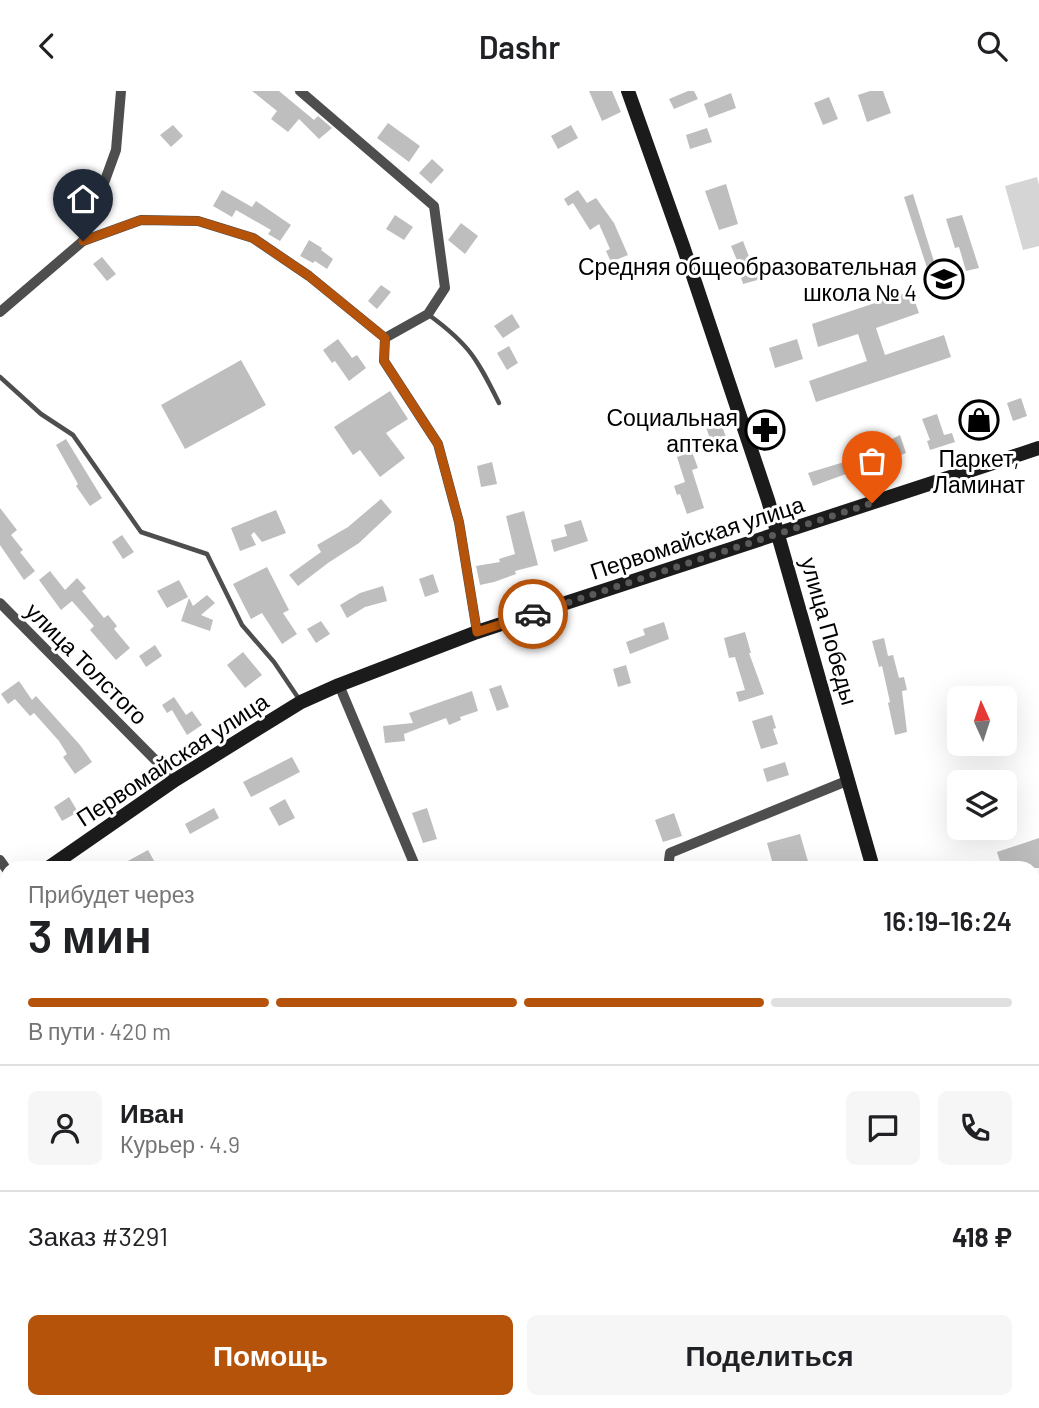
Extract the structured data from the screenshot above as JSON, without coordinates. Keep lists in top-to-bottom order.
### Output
{
  "streets": {
    "main road": ["Первомайская улица", "улица Победы"],
    "street": ["улица Толстого"]
  },
  "crossings": [
    ["Первомайская улица", "улица Победы"],
    ["Первомайская улица", "улица Толстого"]
  ],
  "places": {
    "school or university": ["Средняя общеобразовательная школа № 4"],
    "shop": ["Паркет, Ламинат"],
    "pharmacy": ["Социальная аптека"]
  },
  "north": "top",
  "page": {
    "header": "Dashr",
    "heading": ["3 мин", "Прибудет через", "16:19–16:24"],
    "panel": [
      "Иван",
      "Курьер · 4.9",
      "Заказ #3291",
      "418 ₽"
    ],
    "bar": "В пути · 420 m",
    "buttons": ["Помощь", "Поделиться"]
  }
}
